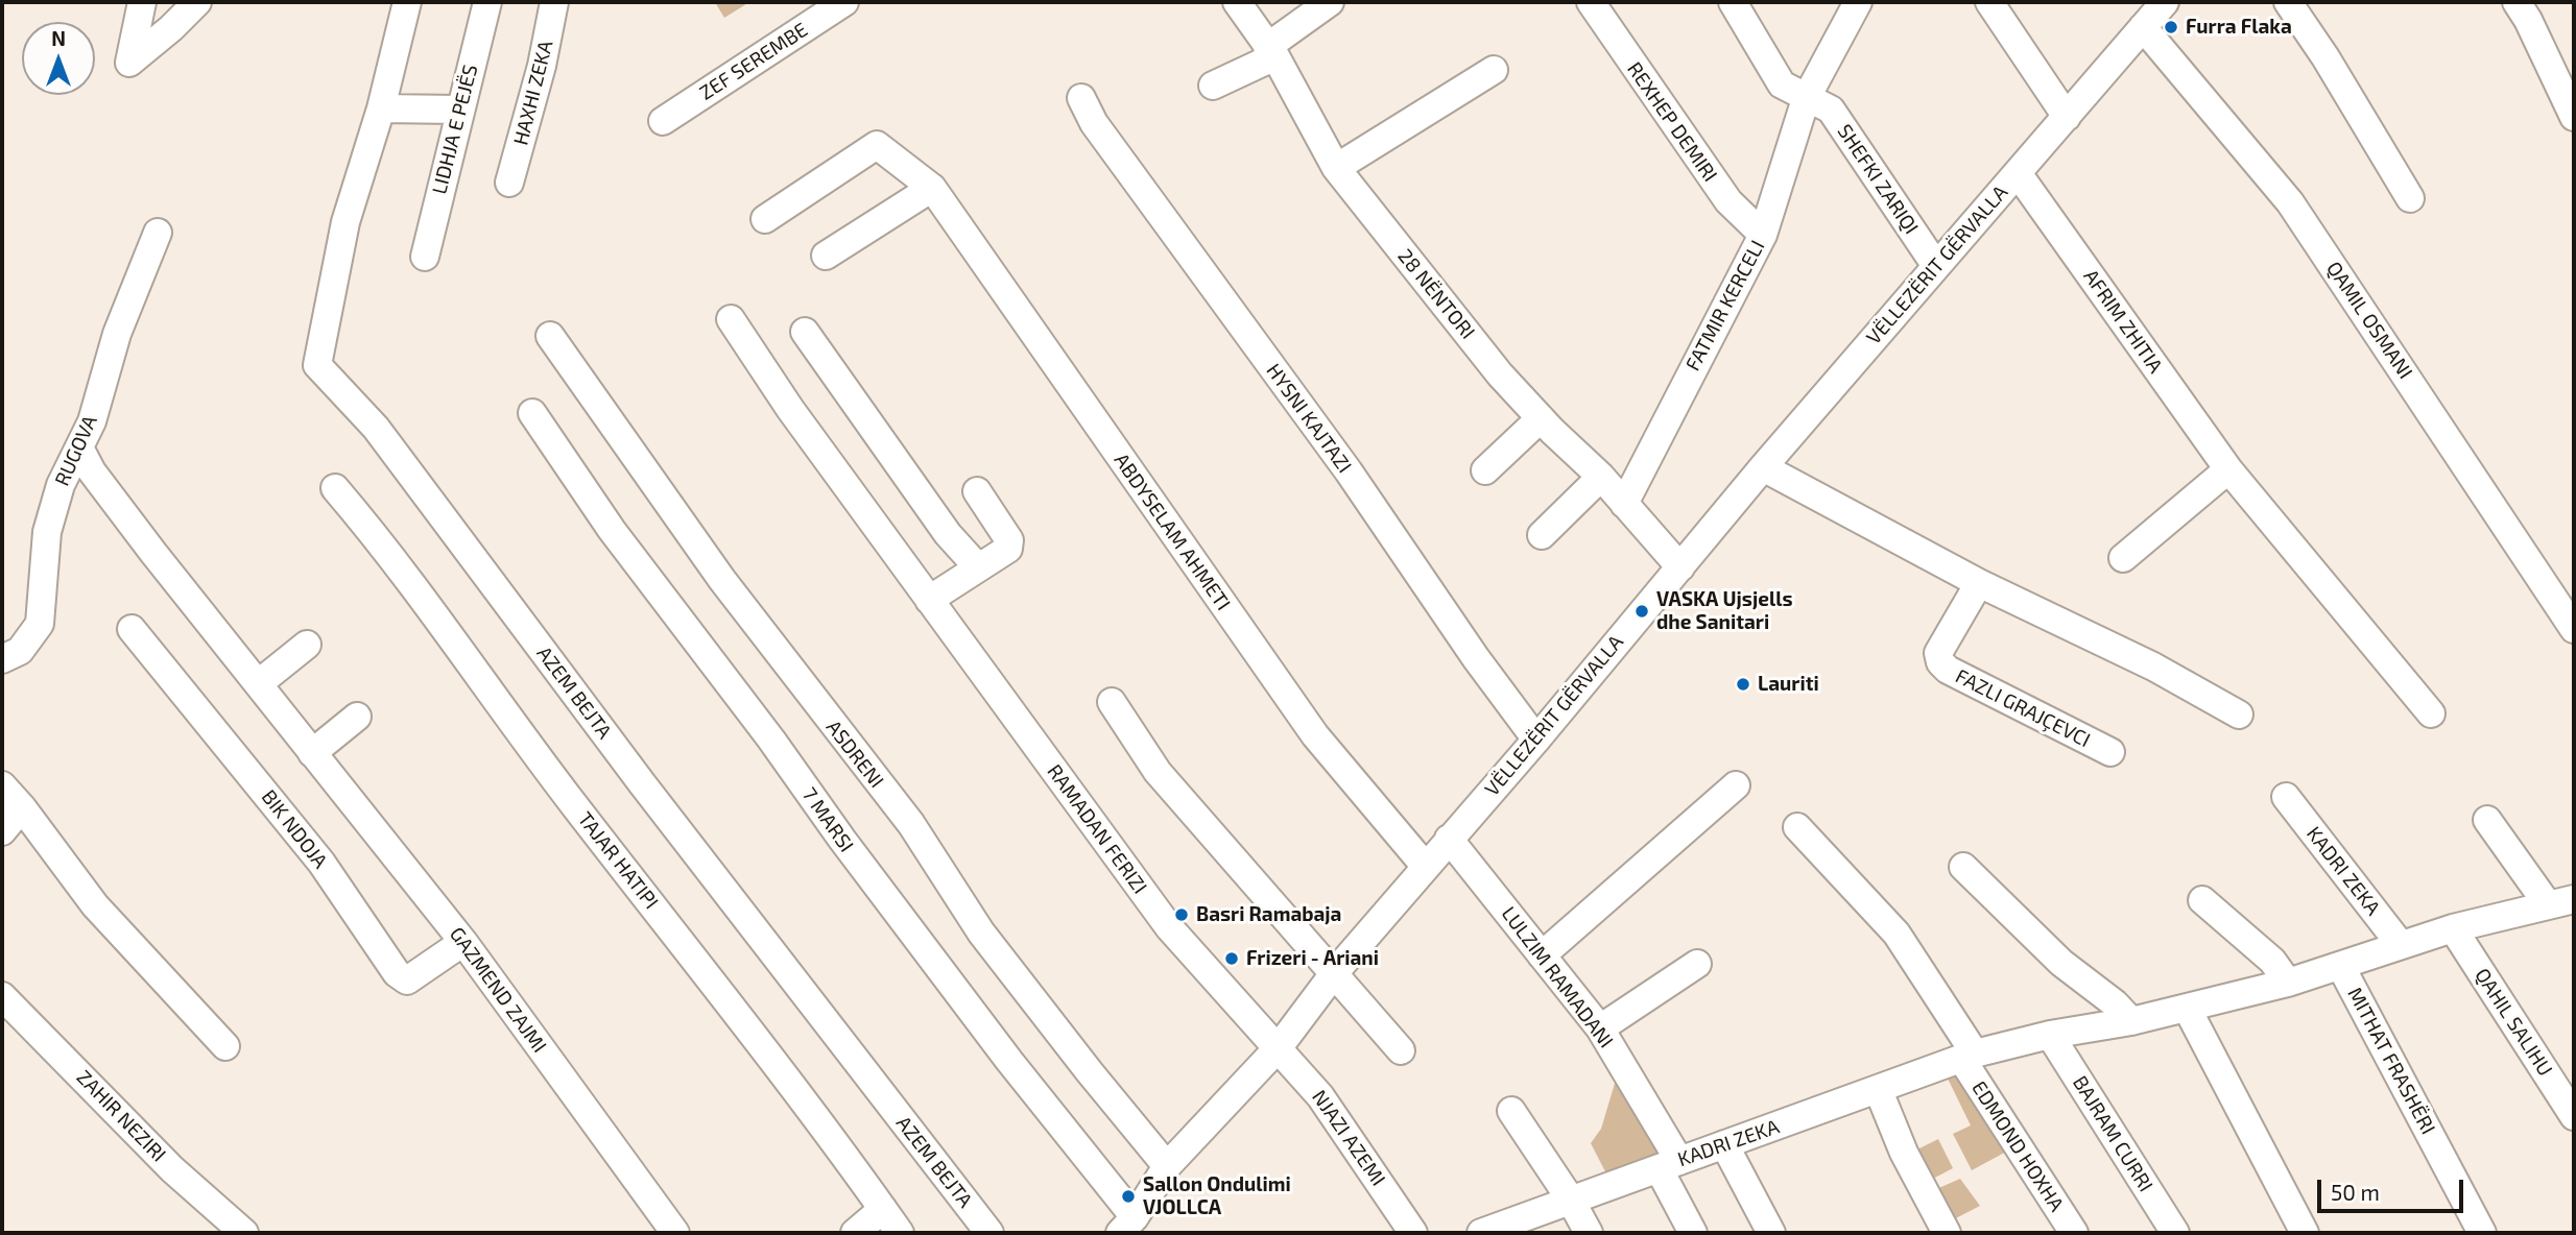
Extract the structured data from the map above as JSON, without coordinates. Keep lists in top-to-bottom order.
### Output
{
  "streets": {
    "street": [
      "ZEF SEREMBE",
      "HAXHI ZEKA",
      "REXHEP DEMIRI",
      "LIDHJA E PEJËS",
      "SHEFKI ZARIQI",
      "VËLLEZËRIT GËRVALLA",
      "28 NËNTORI",
      "FATMIR KERCELI",
      "QAMIL OSMANI",
      "AFRIM ZHITIA",
      "HYSNI KAJTAZI",
      "RUGOVA",
      "ABDYSELAM AHMETI",
      "AZEM BEJTA",
      "FAZLI GRAJÇEVCI",
      "ASDRENI",
      "7 MARSI",
      "BIK NDOJA",
      "RAMADAN FERIZI",
      "TAJAR HATIPI",
      "KADRI ZEKA",
      "LULZIM RAMADANI",
      "GAZMEND ZAJMI",
      "QAHIL SALIHU",
      "MITHAT FRASHËRI",
      "ZAHIR NEZIRI",
      "BAJRAM CURRI",
      "NJAZI AZEMI",
      "EDMOND HOXHA"
    ]
  },
  "crossings": [
    ["REXHEP DEMIRI", "FATMIR KERCELI"],
    ["SHEFKI ZARIQI", "VËLLEZËRIT GËRVALLA"],
    ["SHEFKI ZARIQI", "FATMIR KERCELI"],
    ["VËLLEZËRIT GËRVALLA", "28 NËNTORI"],
    ["VËLLEZËRIT GËRVALLA", "QAMIL OSMANI"],
    ["VËLLEZËRIT GËRVALLA", "AFRIM ZHITIA"],
    ["VËLLEZËRIT GËRVALLA", "HYSNI KAJTAZI"],
    ["VËLLEZËRIT GËRVALLA", "ABDYSELAM AHMETI"],
    ["VËLLEZËRIT GËRVALLA", "ASDRENI"],
    ["VËLLEZËRIT GËRVALLA", "7 MARSI"],
    ["VËLLEZËRIT GËRVALLA", "RAMADAN FERIZI"],
    ["VËLLEZËRIT GËRVALLA", "LULZIM RAMADANI"],
    ["VËLLEZËRIT GËRVALLA", "NJAZI AZEMI"],
    ["28 NËNTORI", "FATMIR KERCELI"],
    ["RUGOVA", "GAZMEND ZAJMI"],
    ["BIK NDOJA", "GAZMEND ZAJMI"],
    ["RAMADAN FERIZI", "NJAZI AZEMI"],
    ["KADRI ZEKA", "LULZIM RAMADANI"],
    ["KADRI ZEKA", "QAHIL SALIHU"],
    ["KADRI ZEKA", "MITHAT FRASHËRI"],
    ["KADRI ZEKA", "BAJRAM CURRI"],
    ["KADRI ZEKA", "EDMOND HOXHA"]
  ],
  "places": [
    "Furra Flaka",
    "VASKA Ujsjells dhe Sanitari",
    "Lauriti",
    "Basri Ramabaja",
    "Frizeri - Ariani",
    "Sallon Ondulimi VJOLLCA"
  ],
  "scale_bar": "50 m",
  "north": "top"
}
